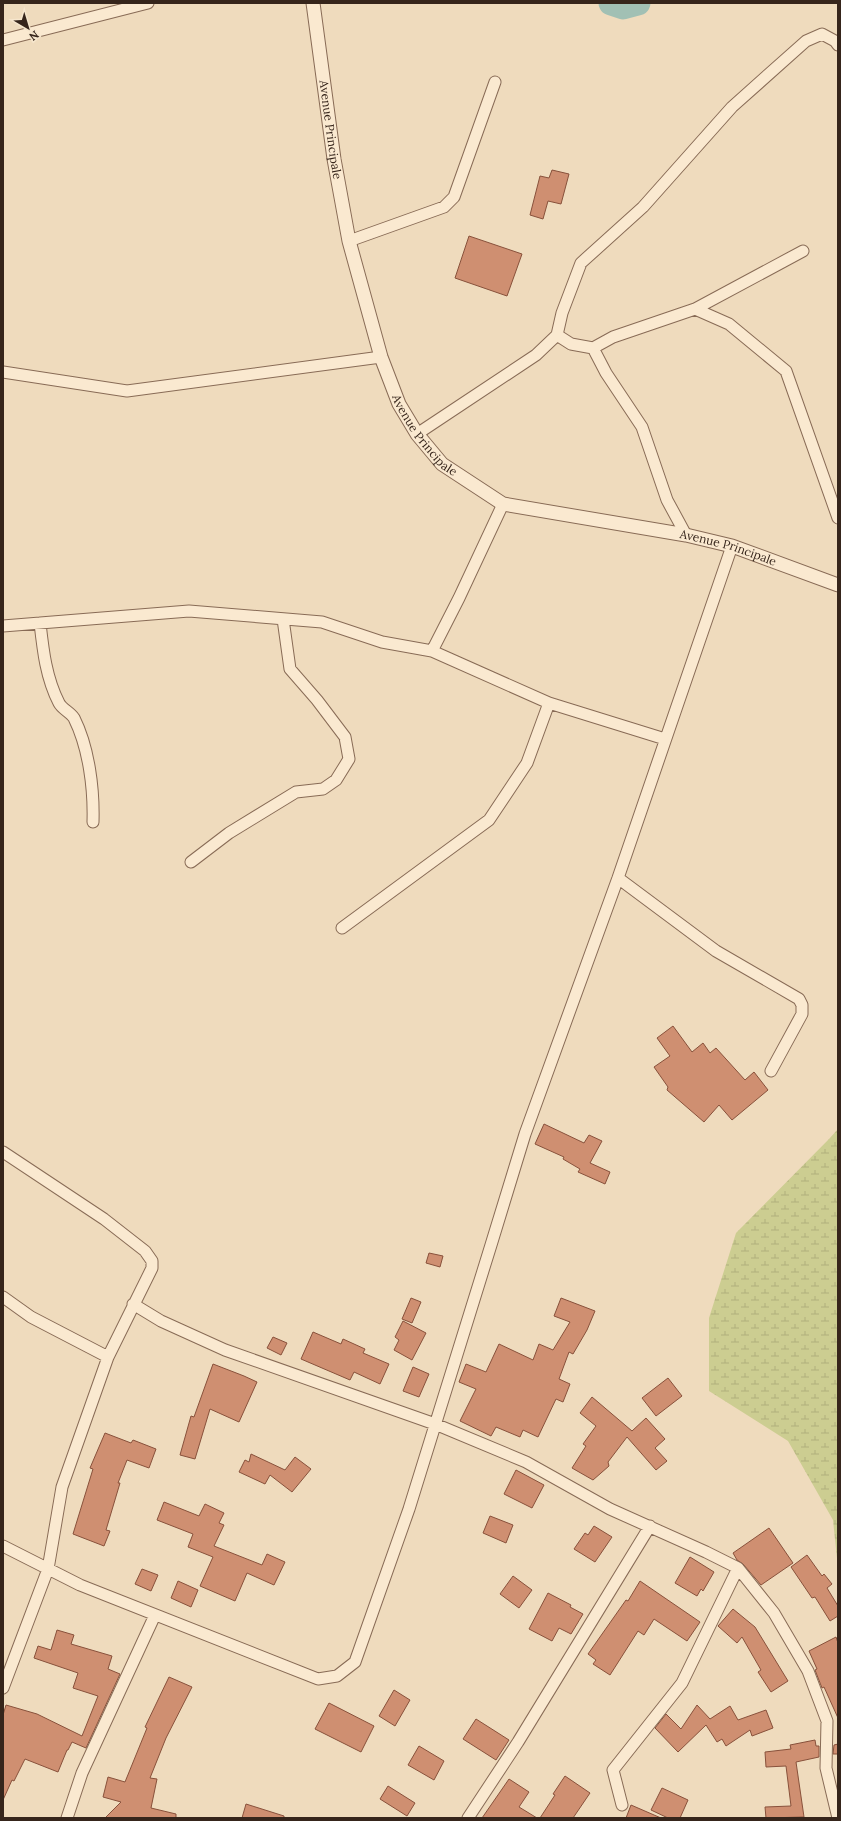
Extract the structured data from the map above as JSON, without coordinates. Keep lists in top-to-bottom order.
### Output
{
  "streets": {
    "street": ["Avenue Principale"]
  },
  "north": "bottom right"
}
